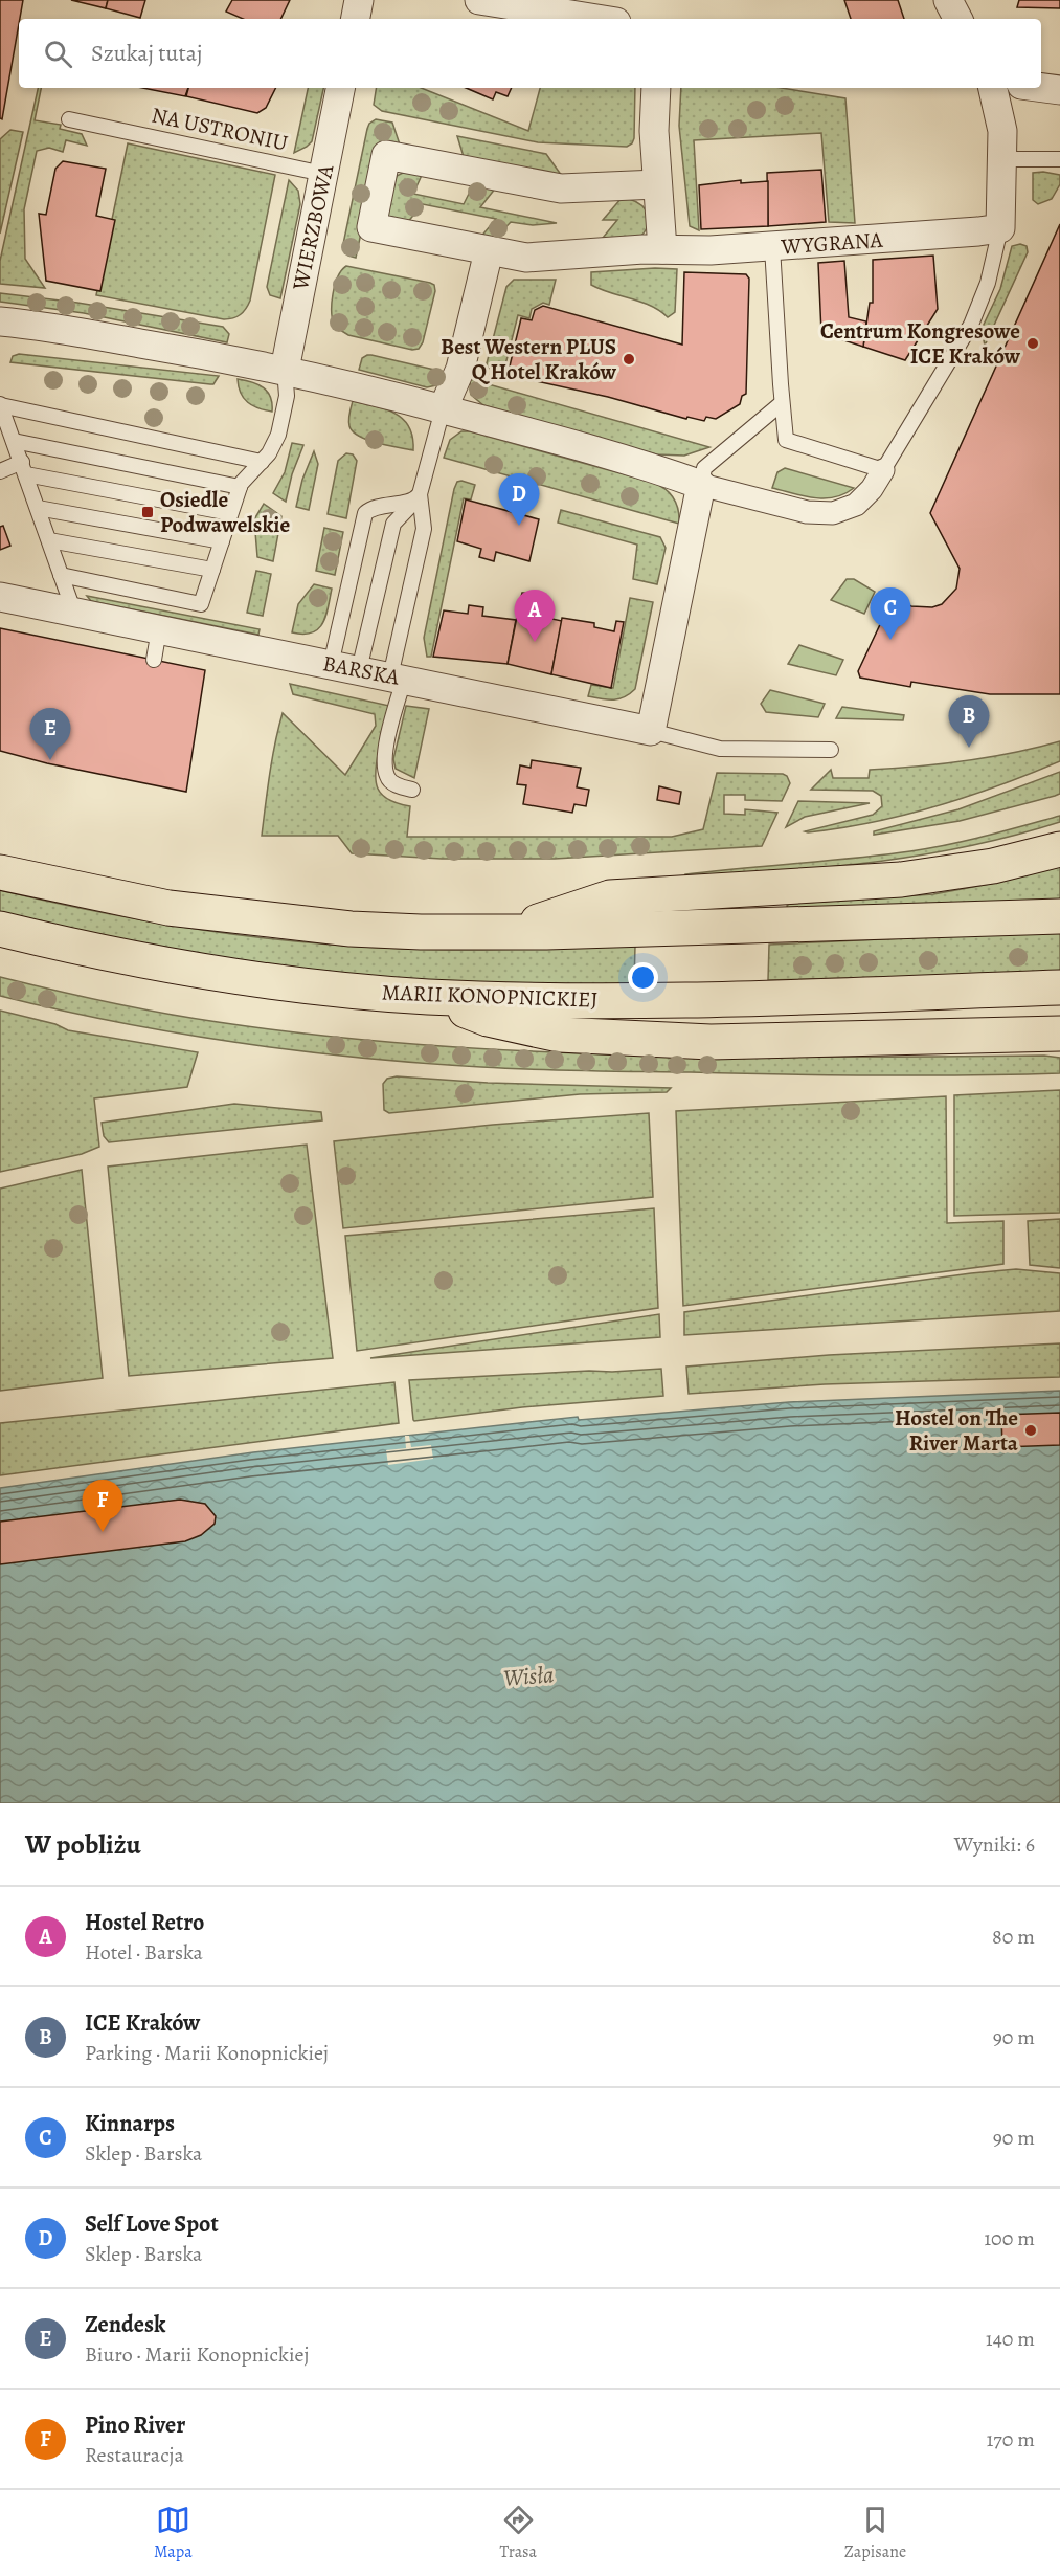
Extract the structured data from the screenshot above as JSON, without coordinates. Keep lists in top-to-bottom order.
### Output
{
  "streets": {
    "main road": ["MARII KONOPNICKIEJ"],
    "street": ["WIERZBOWA", "WYGRANA", "BARSKA"],
    "lane": ["NA USTRONIU"]
  },
  "crossings": [
    ["NA USTRONIU", "WIERZBOWA"]
  ],
  "water": ["Wisła"],
  "places": {
    "other": ["Centrum Kongresowe ICE Kraków", "Best Western PLUS Q Hotel Kraków", "Hostel on The River Marta"],
    "transit": ["Osiedle Podwawelskie"]
  },
  "page": {
    "search": "Szukaj tutaj",
    "pins": [
      "D",
      "C",
      "A",
      "B",
      "E",
      "F"
    ],
    "heading": ["W pobliżu", "Wyniki: 6"],
    "list": [
      {
        "mark": "A",
        "name": "Hostel Retro",
        "note": "Hotel · Barska",
        "value": "80 m"
      },
      {
        "mark": "B",
        "name": "ICE Kraków",
        "note": "Parking · Marii Konopnickiej",
        "value": "90 m"
      },
      {
        "mark": "C",
        "name": "Kinnarps",
        "note": "Sklep · Barska",
        "value": "90 m"
      },
      {
        "mark": "D",
        "name": "Self Love Spot",
        "note": "Sklep · Barska",
        "value": "100 m"
      },
      {
        "mark": "E",
        "name": "Zendesk",
        "note": "Biuro · Marii Konopnickiej",
        "value": "140 m"
      },
      {
        "mark": "F",
        "name": "Pino River",
        "note": "Restauracja",
        "value": "170 m"
      }
    ],
    "nav": ["Mapa", "Trasa", "Zapisane"]
  }
}
